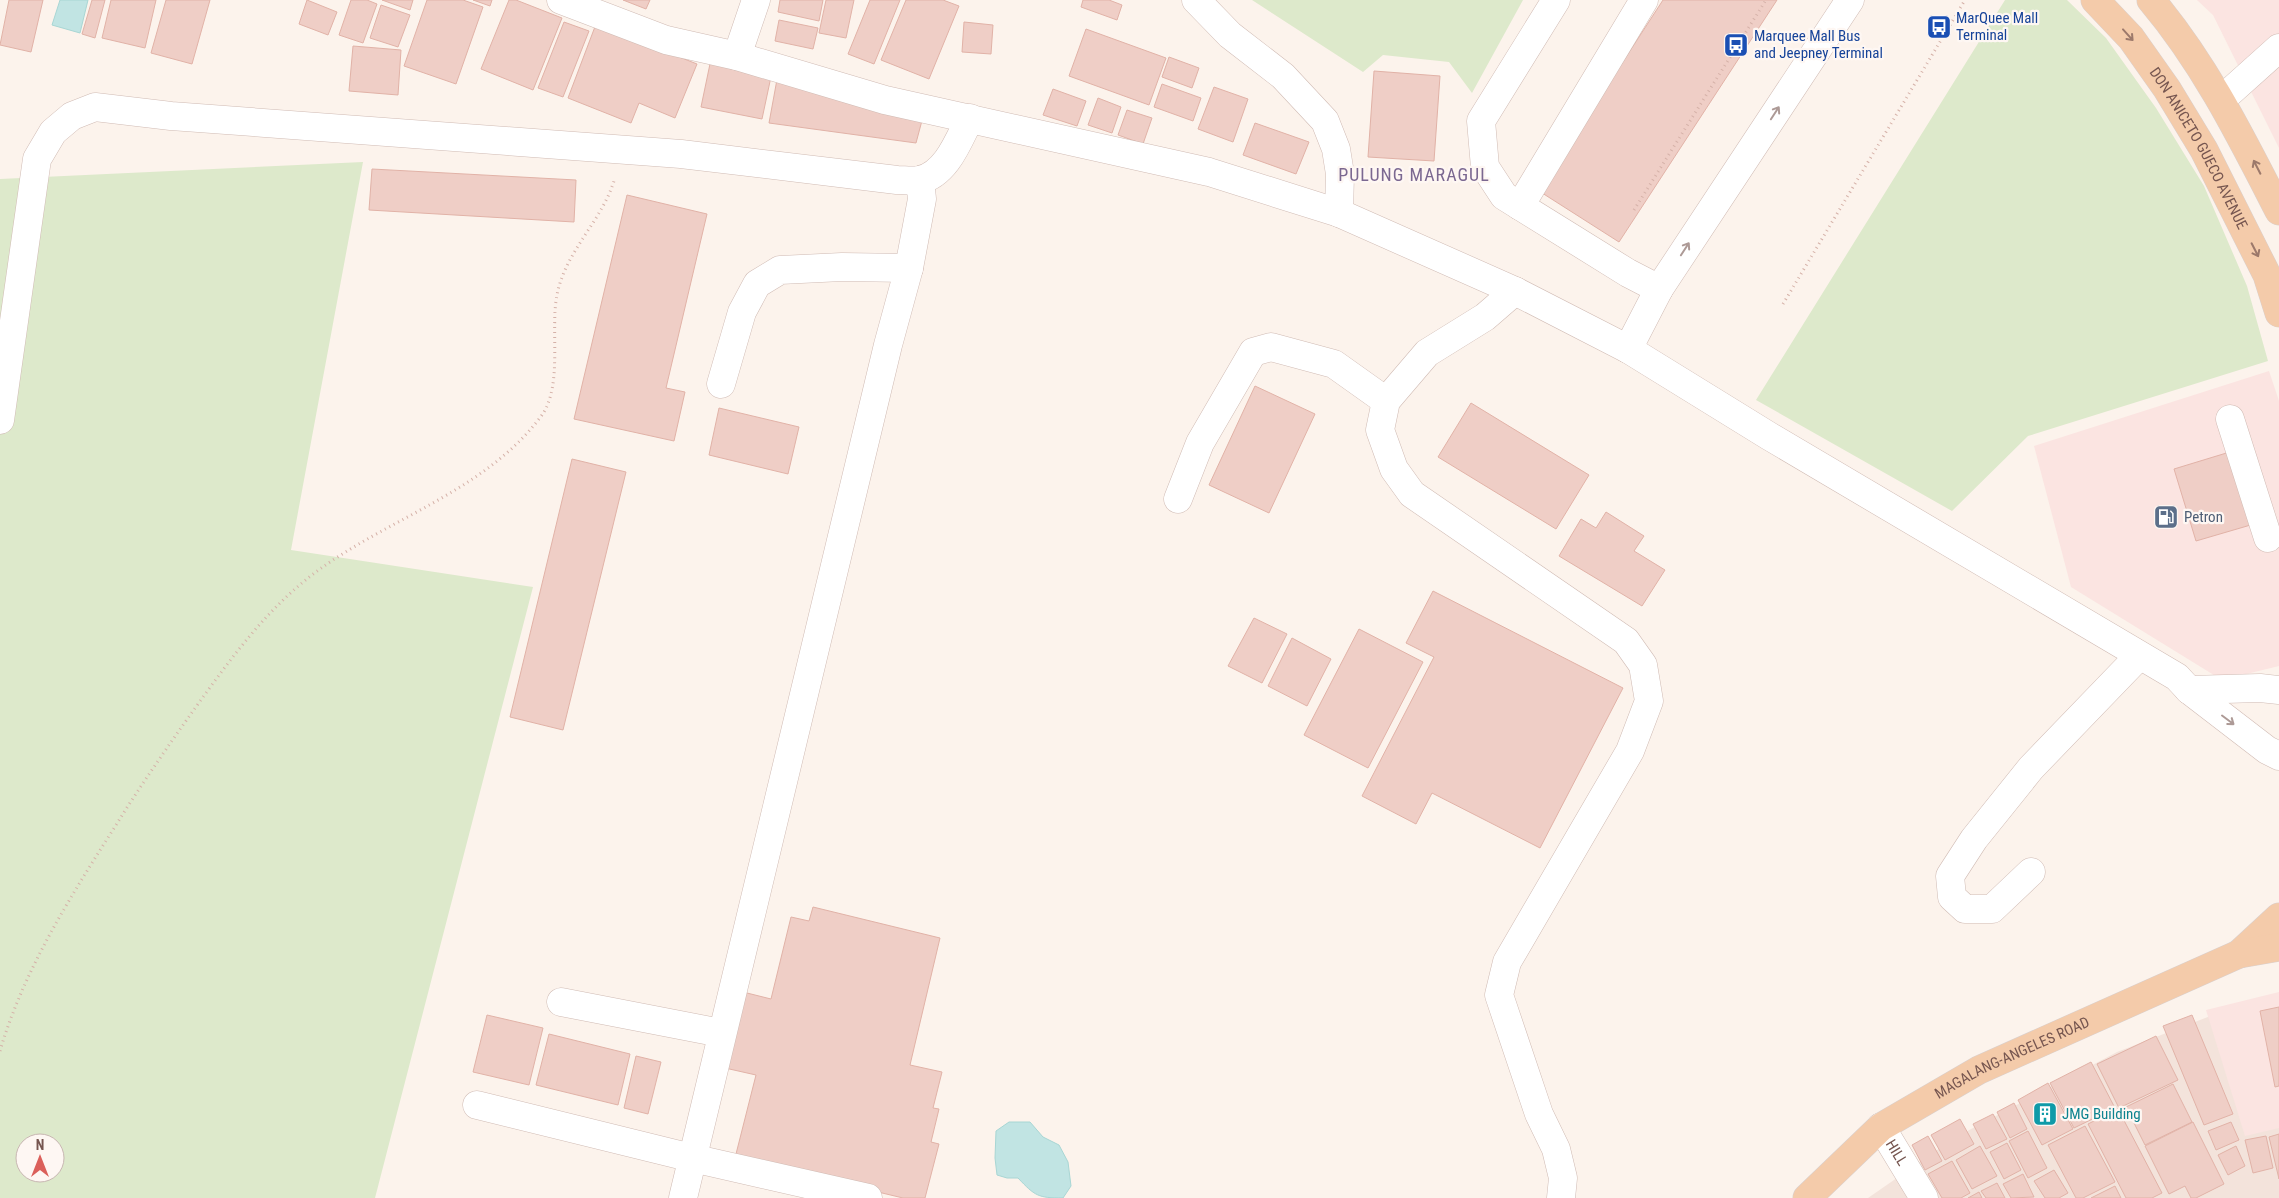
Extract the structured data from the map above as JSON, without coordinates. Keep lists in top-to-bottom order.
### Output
{
  "streets": {
    "main road": ["DON ANICETO GUECO AVENUE", "MAGALANG-ANGELES ROAD"],
    "street": ["HILL"]
  },
  "crossings": [
    ["MAGALANG-ANGELES ROAD", "HILL"]
  ],
  "districts": ["PULUNG MARAGUL"],
  "places": {
    "bus stop": ["MarQuee Mall Terminal", "Marquee Mall Bus and Jeepney Terminal"],
    "fuel station": ["Petron"],
    "building": ["JMG Building"]
  },
  "north": "top"
}
